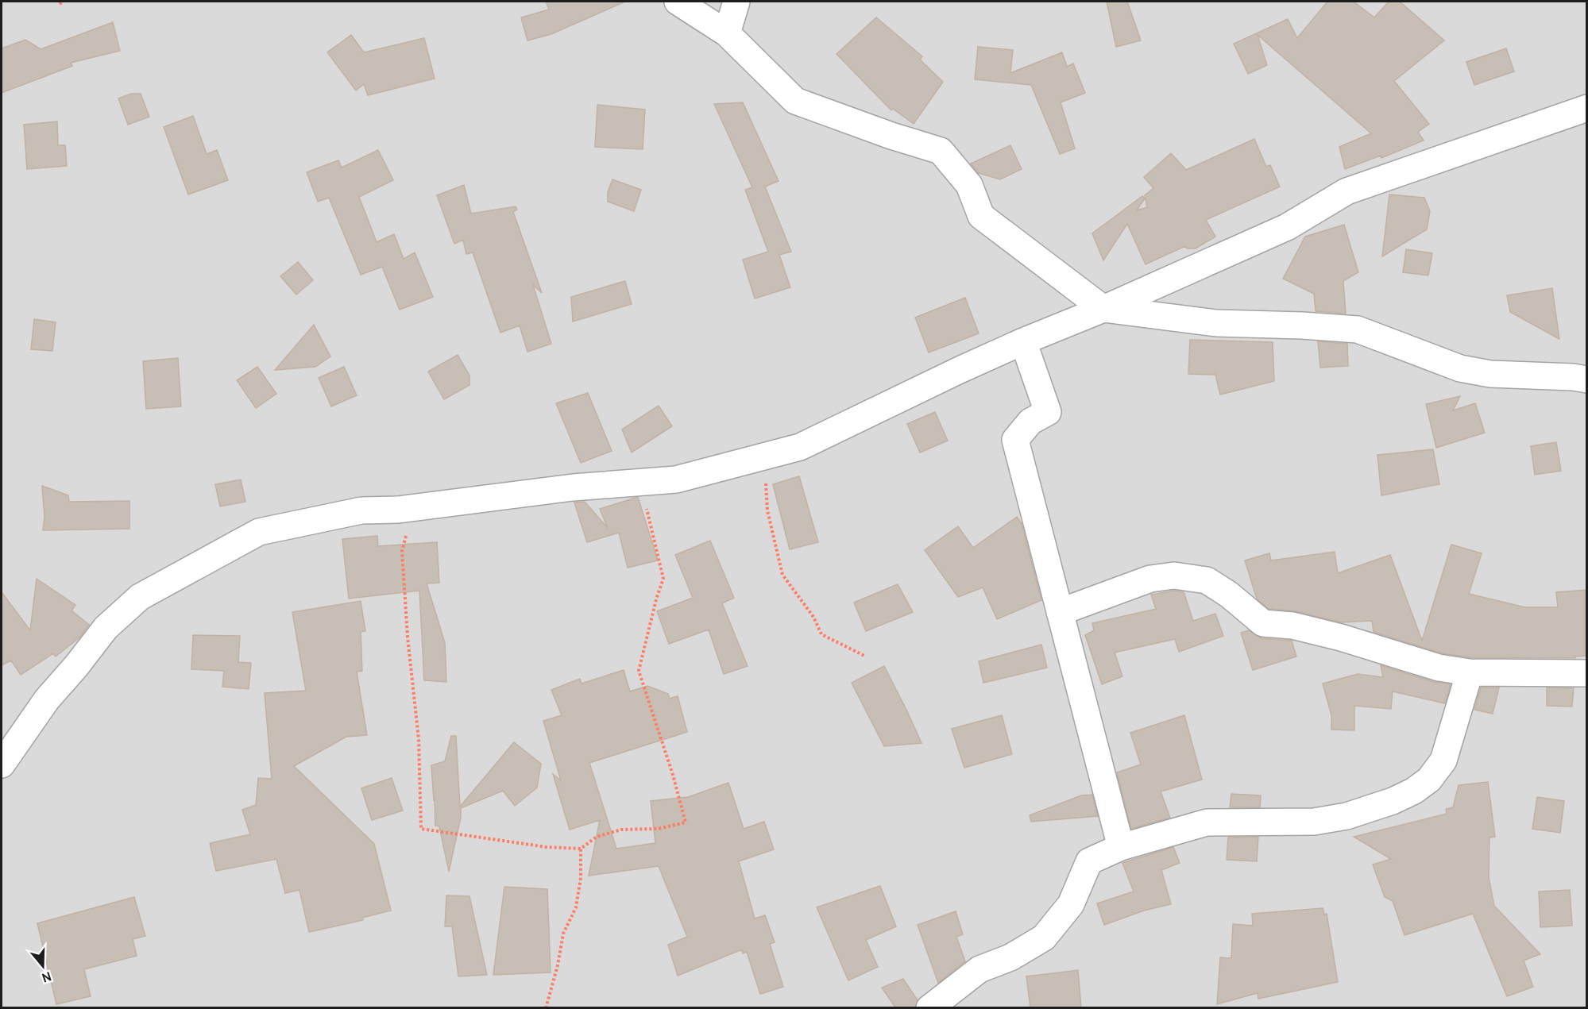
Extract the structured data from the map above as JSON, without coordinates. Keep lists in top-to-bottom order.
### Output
{
  "north": "bottom"
}
